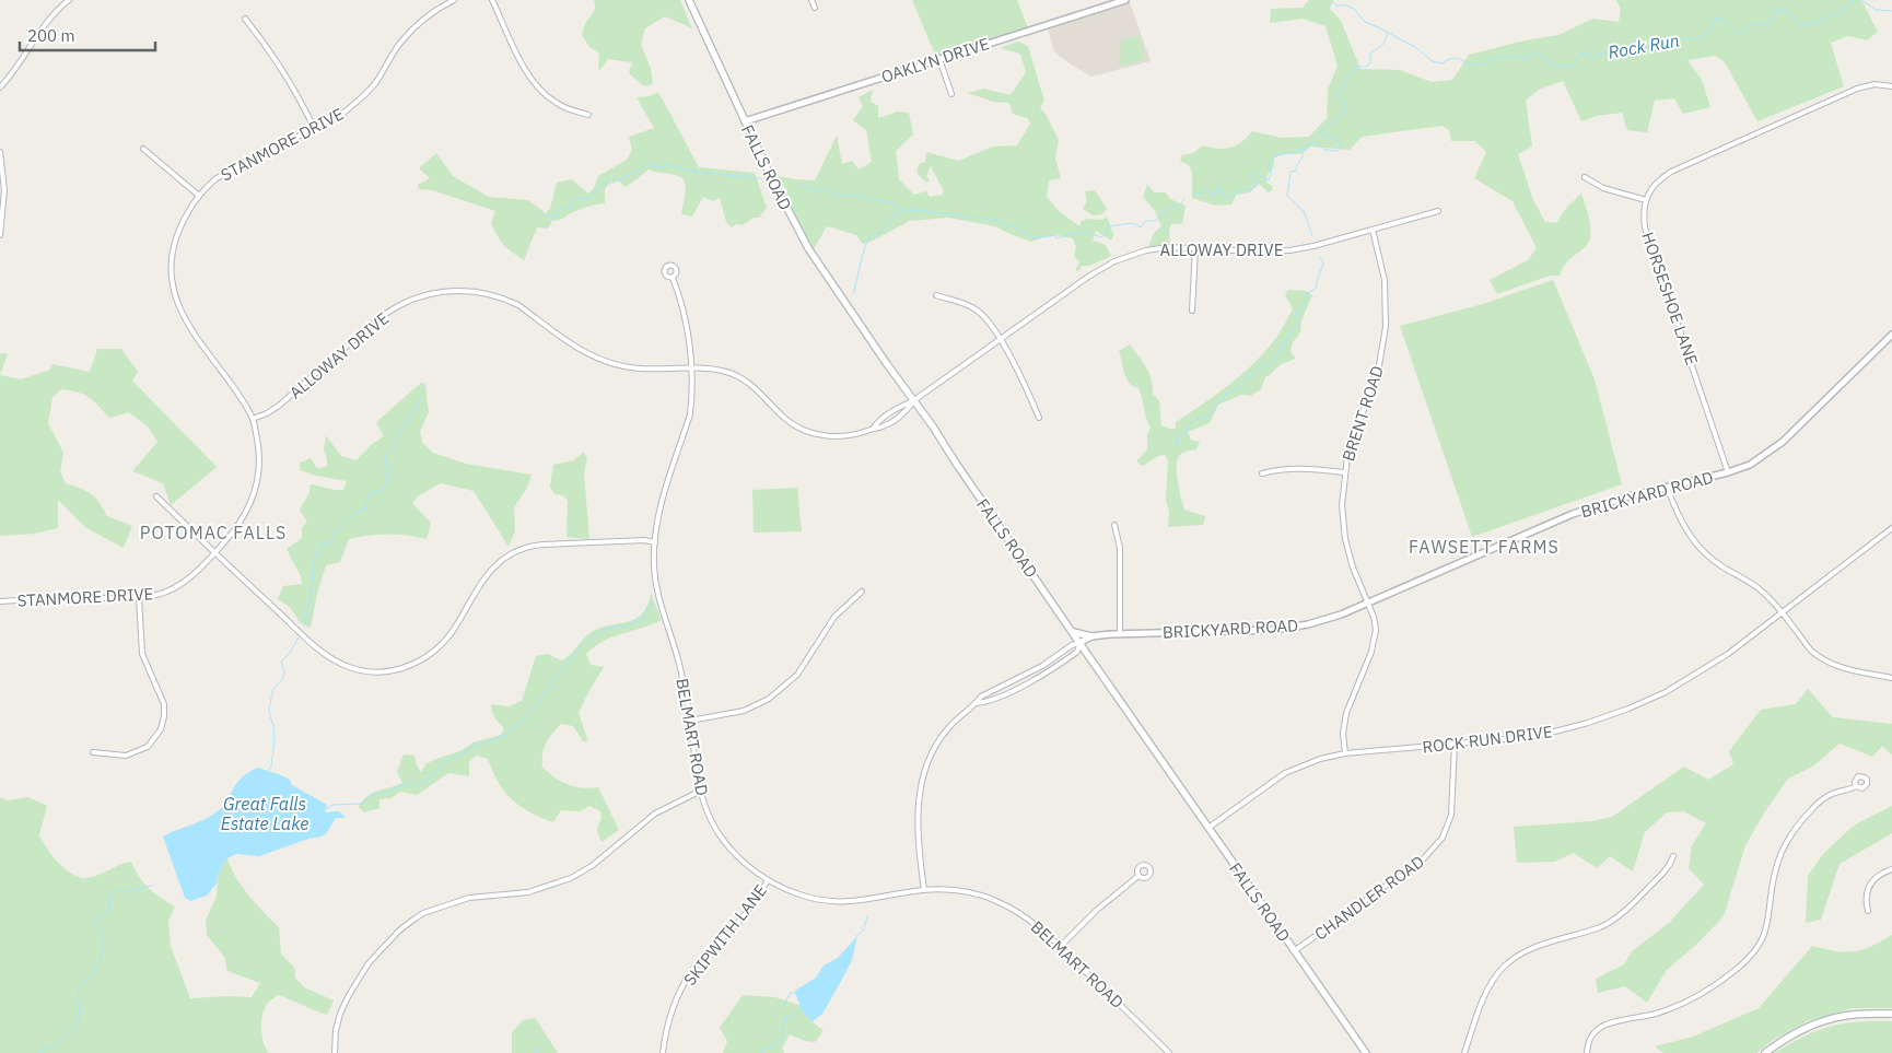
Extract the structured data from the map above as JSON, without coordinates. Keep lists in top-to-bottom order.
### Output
{
  "streets": {
    "main road": ["FALLS ROAD"],
    "street": [
      "OAKLYN DRIVE",
      "STANMORE DRIVE",
      "ALLOWAY DRIVE",
      "HORSESHOE LANE",
      "BRENT ROAD",
      "BRICKYARD ROAD",
      "BELMART ROAD",
      "ROCK RUN DRIVE",
      "CHANDLER ROAD",
      "SKIPWITH LANE"
    ]
  },
  "crossings": [
    ["OAKLYN DRIVE", "FALLS ROAD"],
    ["STANMORE DRIVE", "ALLOWAY DRIVE"],
    ["FALLS ROAD", "ALLOWAY DRIVE"],
    ["FALLS ROAD", "BRICKYARD ROAD"],
    ["FALLS ROAD", "ROCK RUN DRIVE"],
    ["FALLS ROAD", "CHANDLER ROAD"],
    ["ALLOWAY DRIVE", "BRENT ROAD"],
    ["ALLOWAY DRIVE", "BELMART ROAD"],
    ["HORSESHOE LANE", "BRICKYARD ROAD"],
    ["BRENT ROAD", "BRICKYARD ROAD"],
    ["BRENT ROAD", "ROCK RUN DRIVE"],
    ["BRICKYARD ROAD", "BELMART ROAD"],
    ["BELMART ROAD", "SKIPWITH LANE"],
    ["ROCK RUN DRIVE", "CHANDLER ROAD"]
  ],
  "districts": ["POTOMAC FALLS", "FAWSETT FARMS"],
  "water": ["Rock Run", "Great Falls Estate Lake"],
  "scale_bar": "200 m"
}
